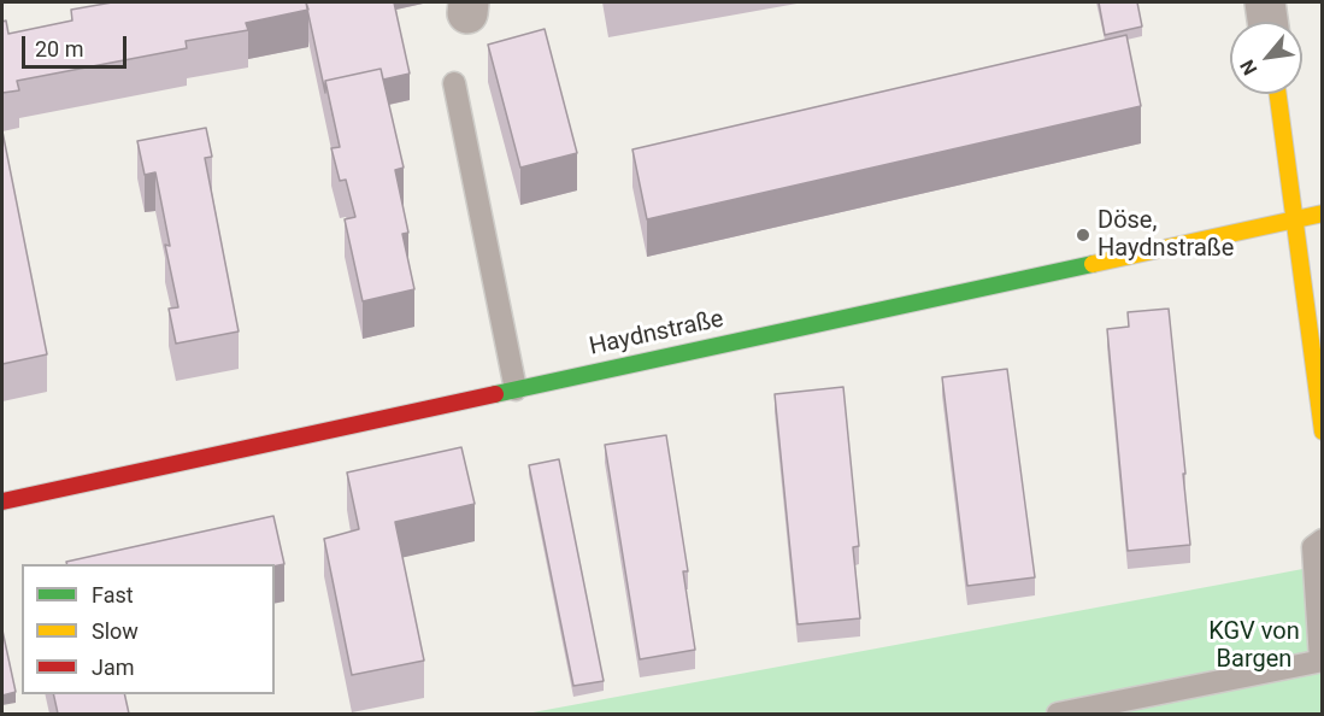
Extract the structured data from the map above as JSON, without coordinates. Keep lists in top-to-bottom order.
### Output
{
  "streets": {
    "street": ["Haydnstraße"]
  },
  "parks": ["KGV von Bargen"],
  "places": ["Döse, Haydnstraße"],
  "legend": ["Fast", "Slow", "Jam"],
  "scale_bar": "20 m",
  "north": "bottom left"
}
